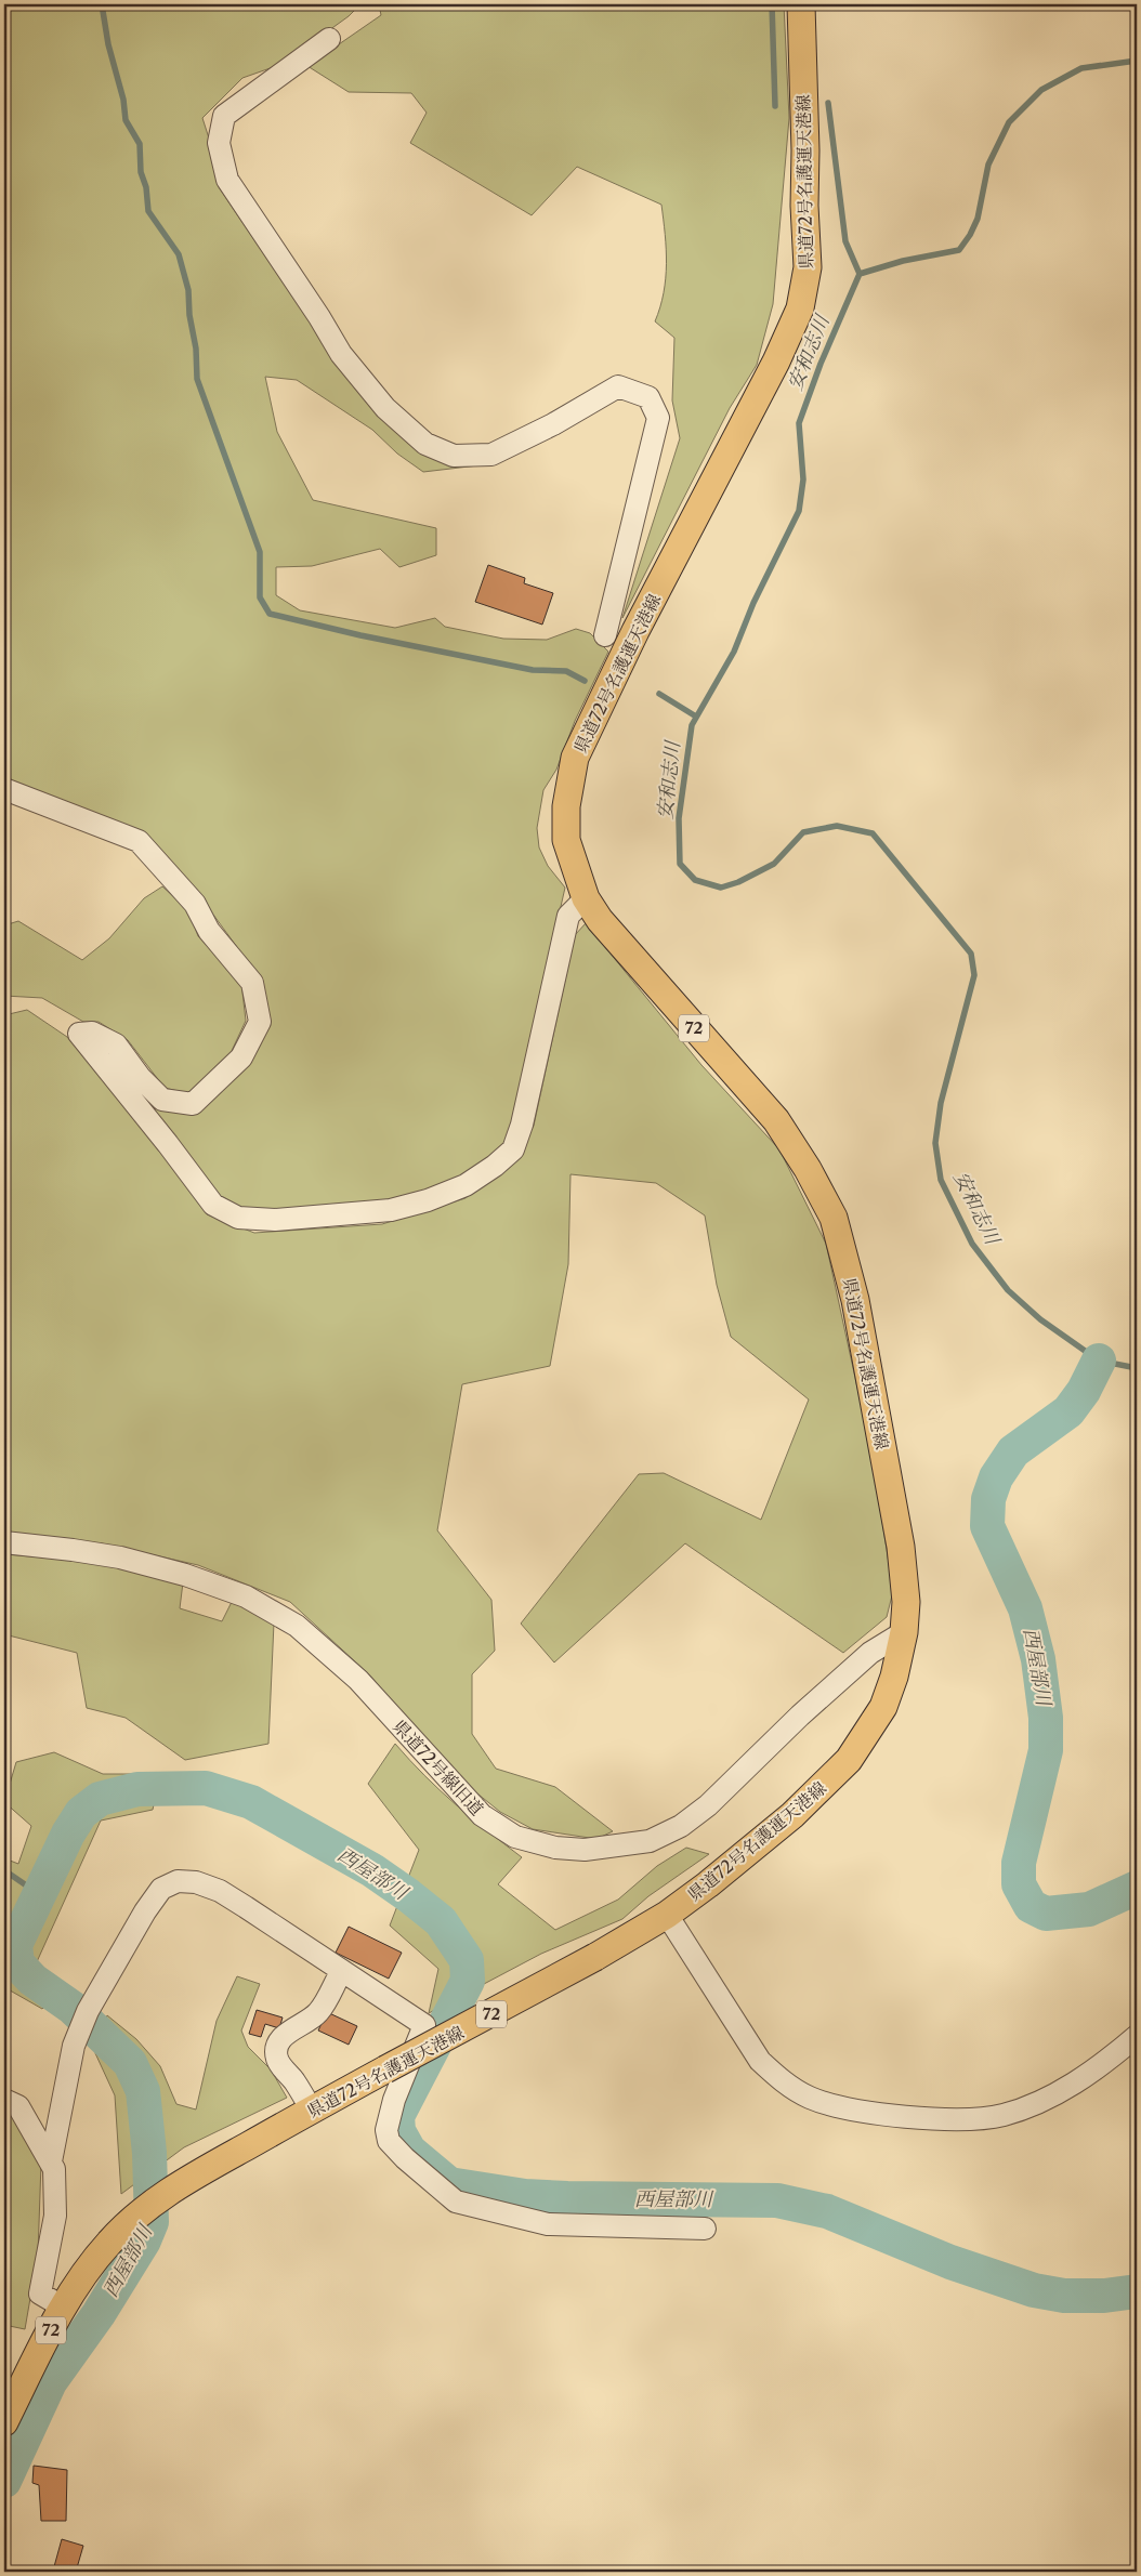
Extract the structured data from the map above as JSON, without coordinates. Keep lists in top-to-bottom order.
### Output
{
  "streets": {
    "main road": ["県道72号名護運天港線", "72"],
    "street": ["県道72号線旧道"]
  },
  "crossings": [
    ["県道72号名護運天港線", "県道72号線旧道"]
  ],
  "water": ["安和志川", "西屋部川"]
}
